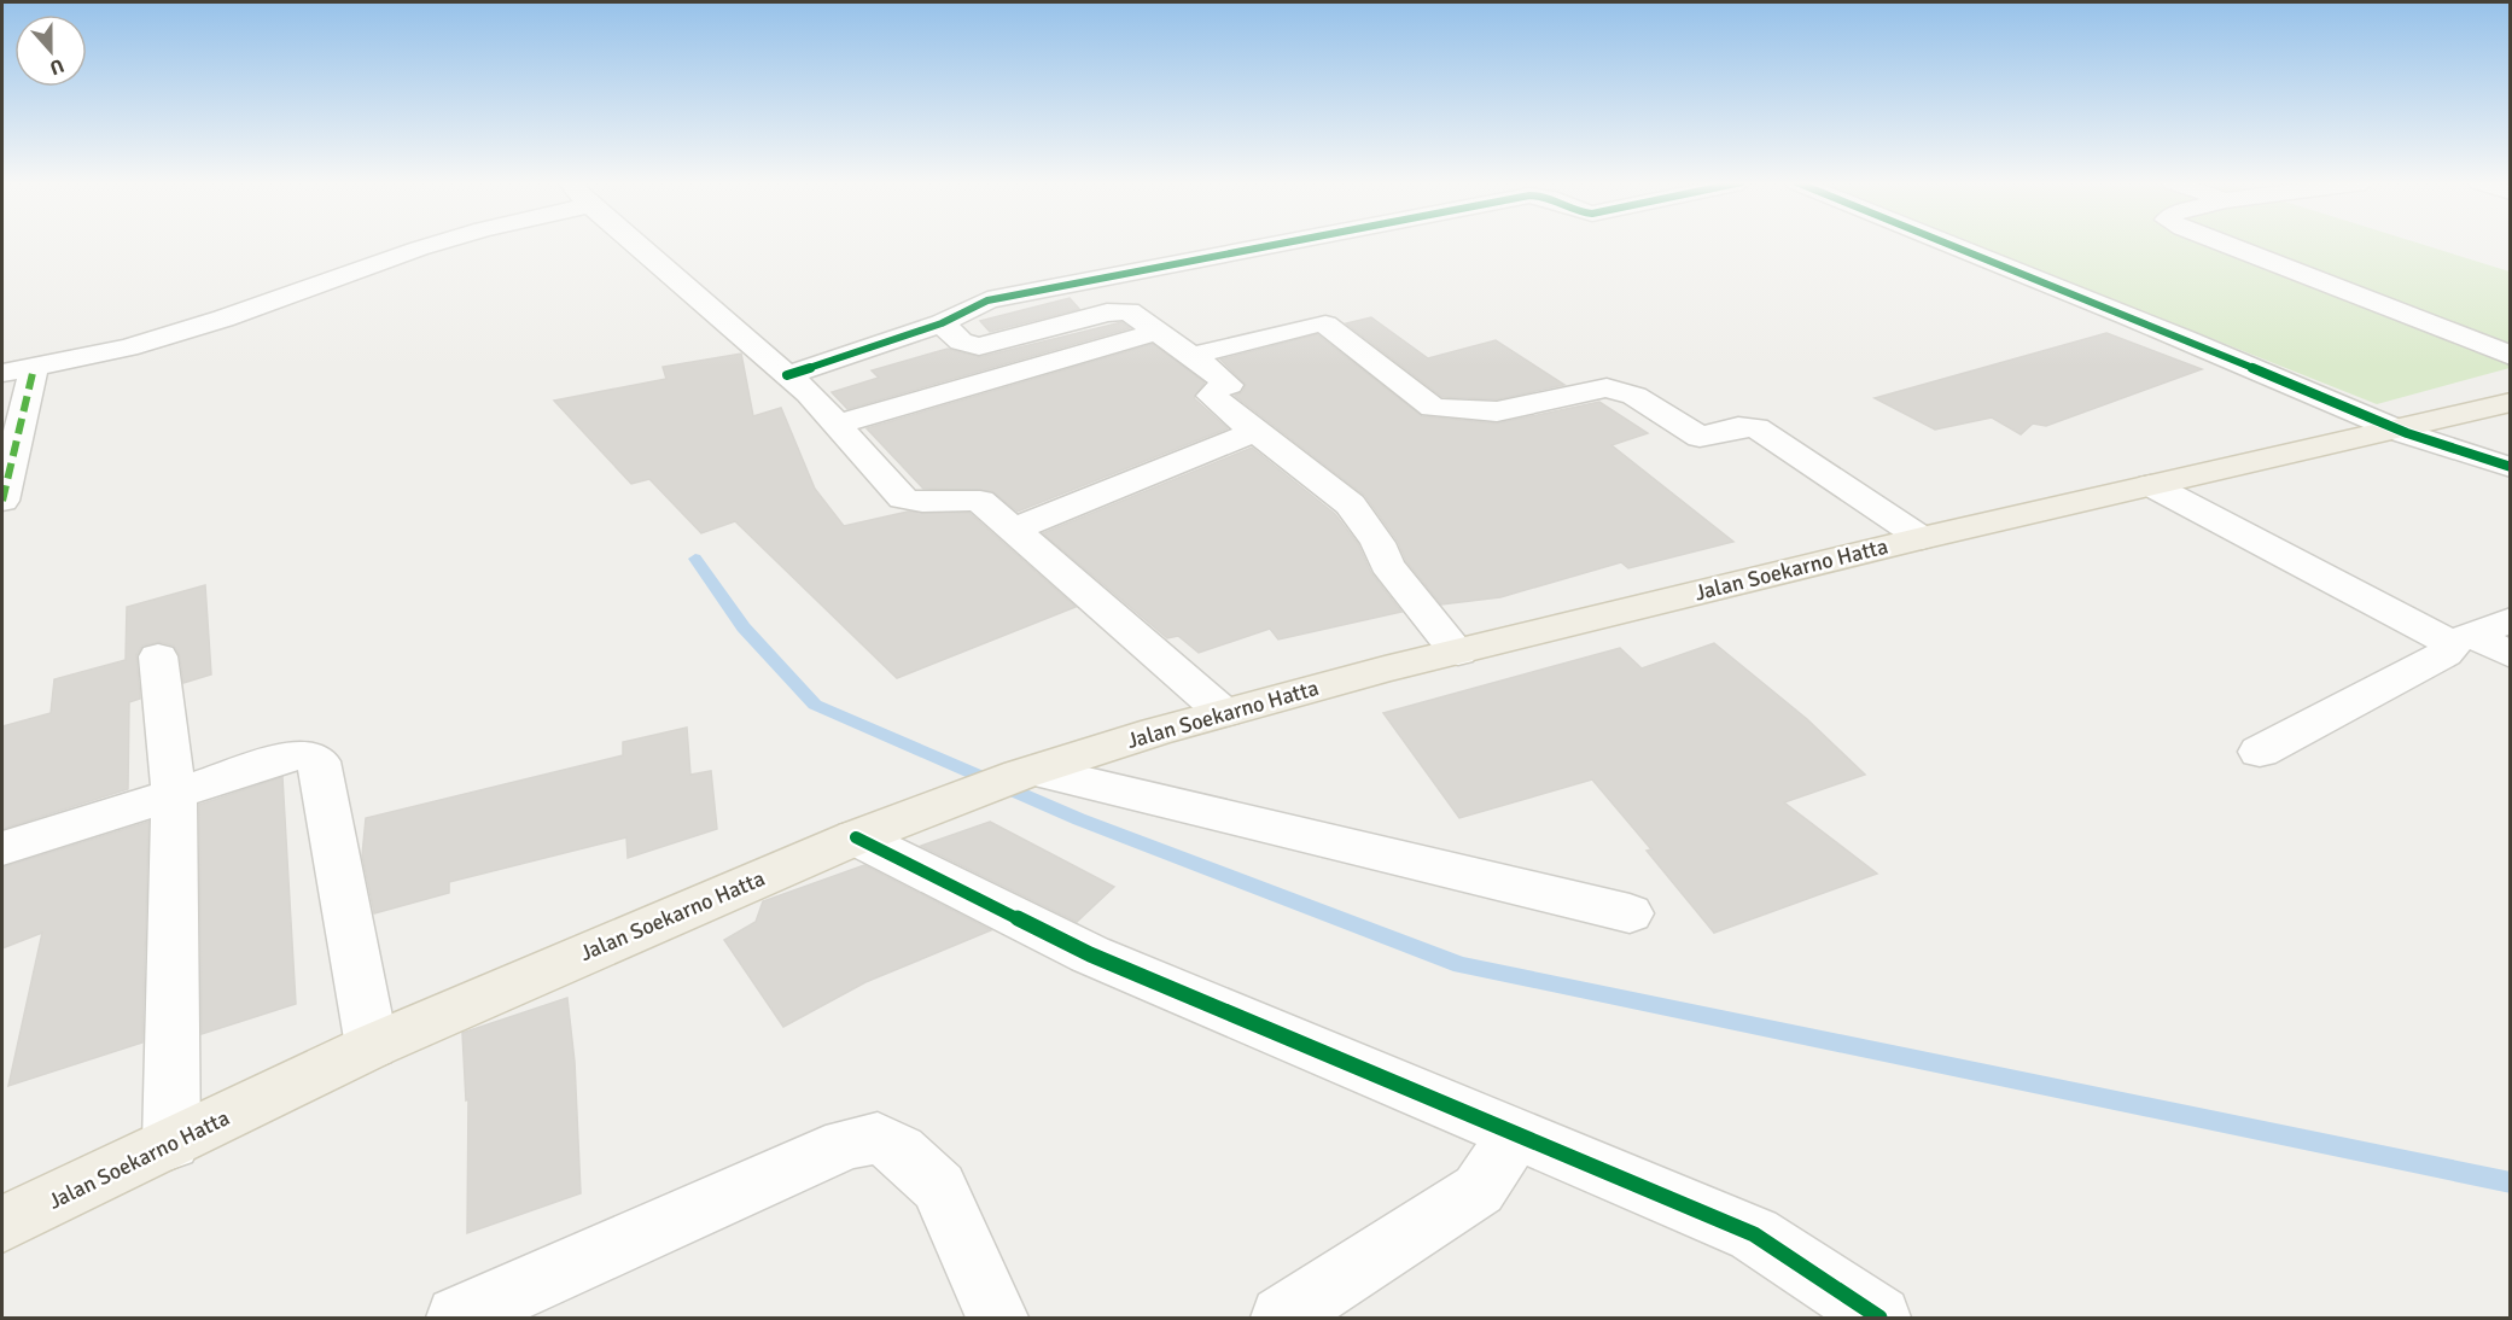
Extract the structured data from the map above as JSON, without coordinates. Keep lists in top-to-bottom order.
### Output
{
  "streets": {
    "main road": ["Jalan Soekarno Hatta"]
  },
  "north": "bottom"
}
